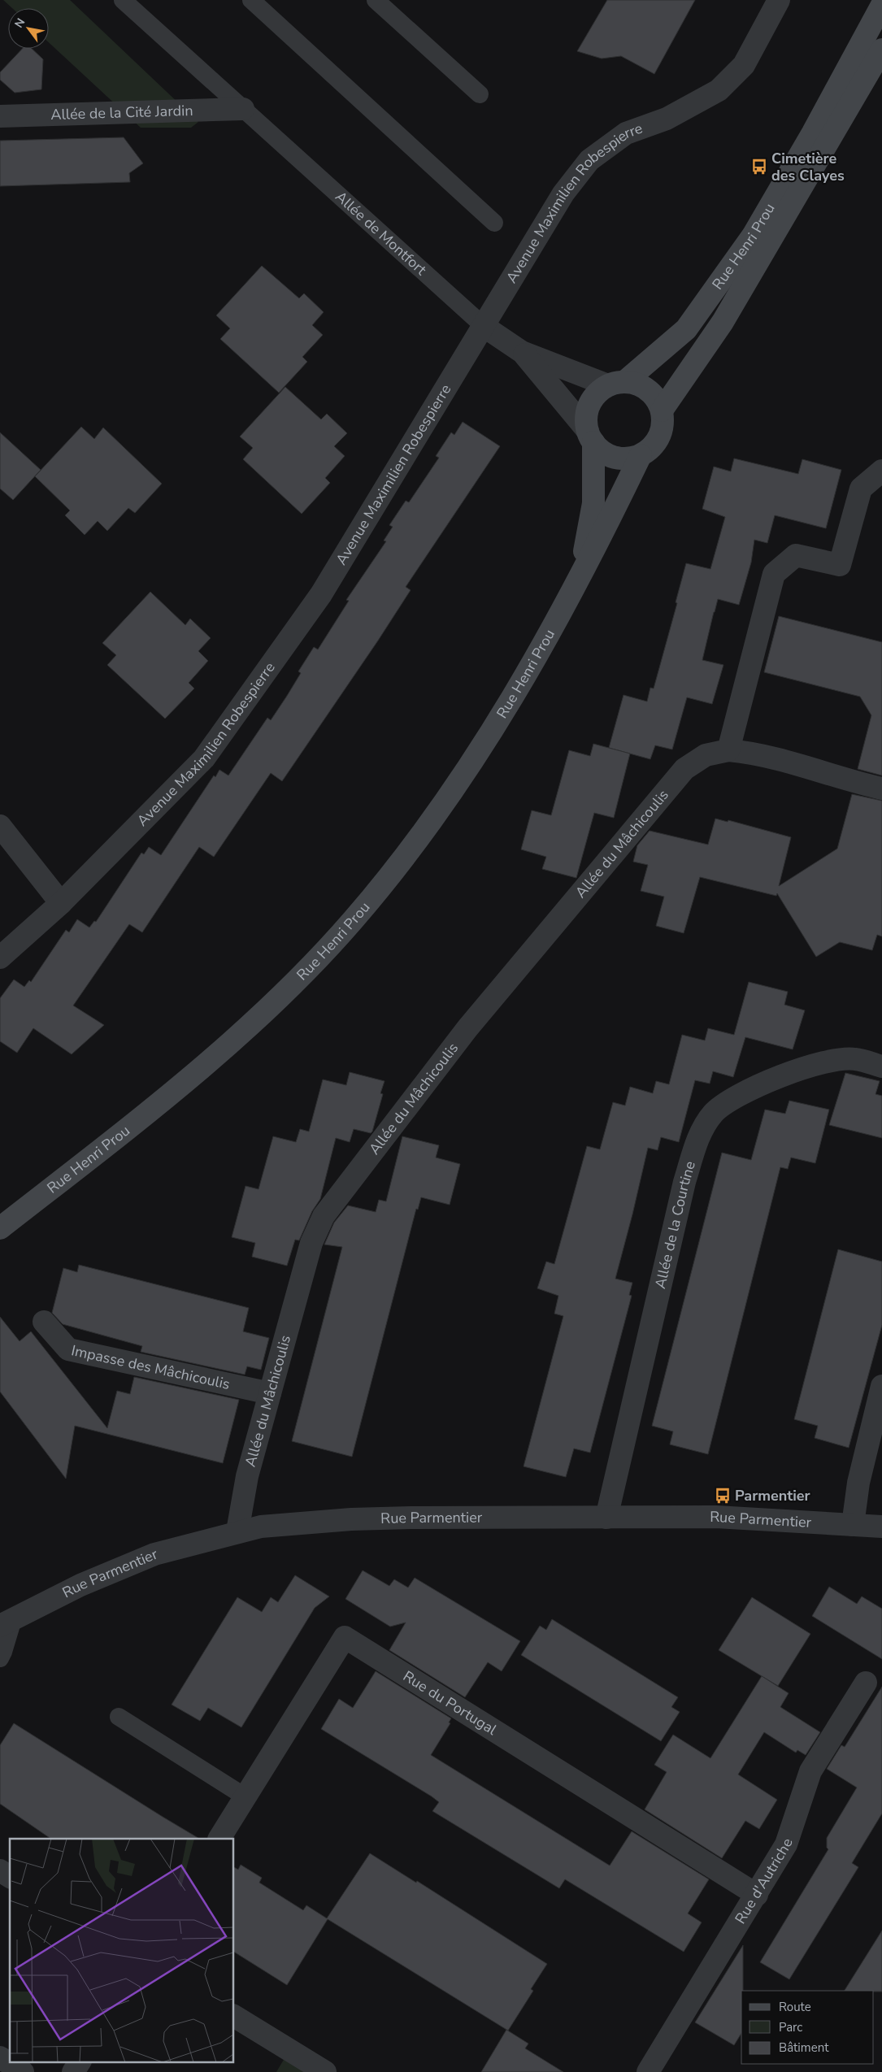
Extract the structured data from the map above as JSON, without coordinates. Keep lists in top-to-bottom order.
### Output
{
  "streets": {
    "street": [
      "Allée de la Cité Jardin",
      "Avenue Maximilien Robespierre",
      "Allée de Montfort",
      "Rue Henri Prou",
      "Allée du Mâchicoulis",
      "Allée de la Courtine",
      "Impasse des Mâchicoulis",
      "Rue Parmentier",
      "Rue du Portugal",
      "Rue d'Autriche"
    ]
  },
  "crossings": [
    ["Allée de la Cité Jardin", "Allée de Montfort"],
    ["Avenue Maximilien Robespierre", "Allée de Montfort"],
    ["Allée de Montfort", "Rue Henri Prou"],
    ["Allée du Mâchicoulis", "Impasse des Mâchicoulis"],
    ["Allée du Mâchicoulis", "Rue Parmentier"],
    ["Allée de la Courtine", "Rue Parmentier"],
    ["Rue du Portugal", "Rue d'Autriche"]
  ],
  "places": {
    "bus stop": ["Cimetière des Clayes", "Parmentier"]
  },
  "legend": ["Route", "Parc", "Bâtiment"],
  "north": "top left"
}
